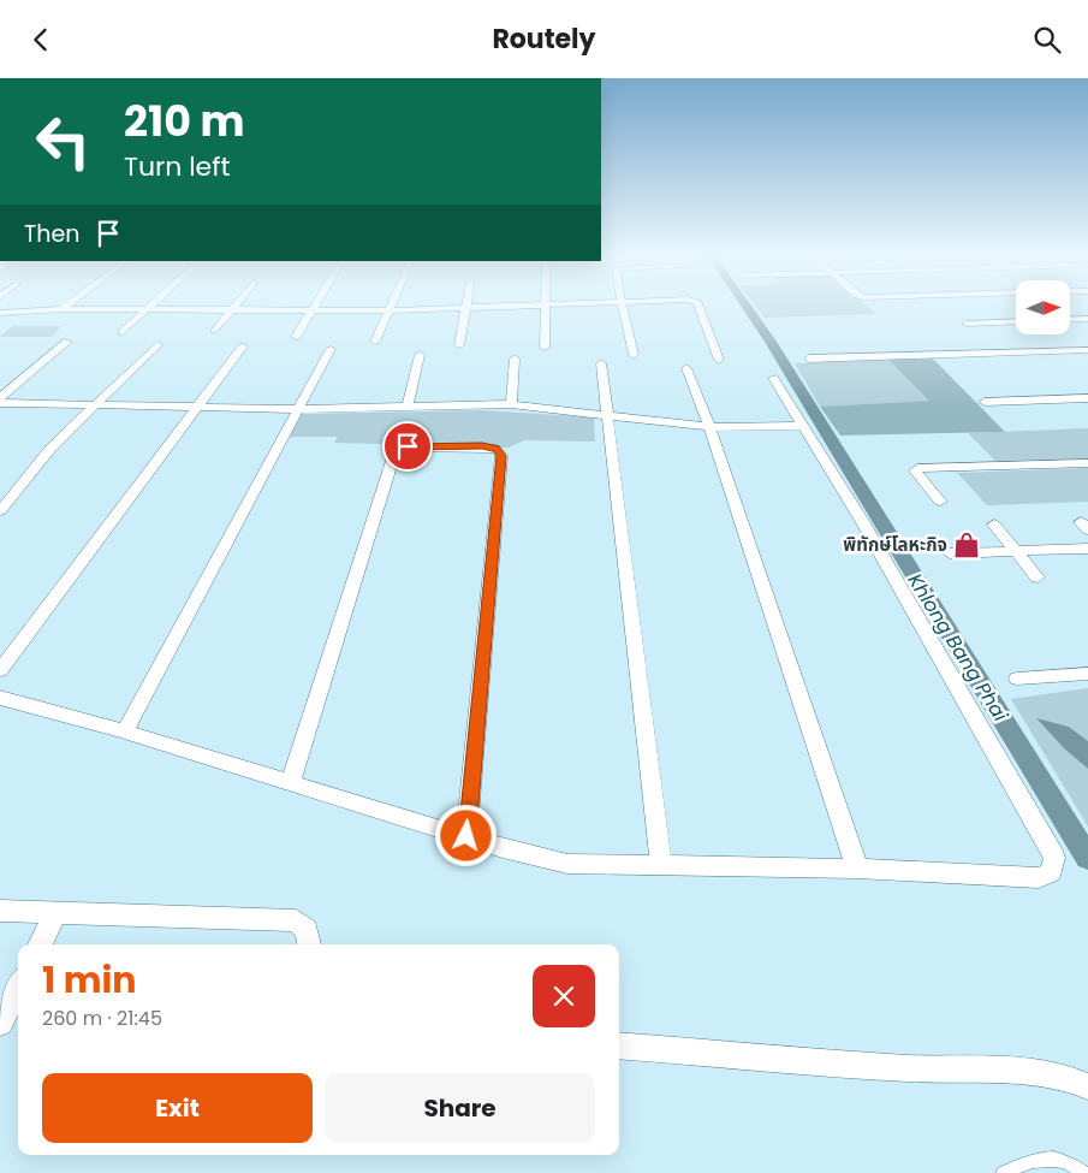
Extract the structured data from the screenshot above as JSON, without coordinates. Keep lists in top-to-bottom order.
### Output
{
  "water": ["Khlong Bang Phai"],
  "places": {
    "shop": ["พิทักษ์โลหะกิจ"]
  },
  "north": "right",
  "page": {
    "header": "Routely",
    "turn": ["210 m", "Turn left"],
    "then": "Then",
    "heading": ["1 min", "260 m · 21:45"],
    "buttons": ["Exit", "Share"]
  }
}
